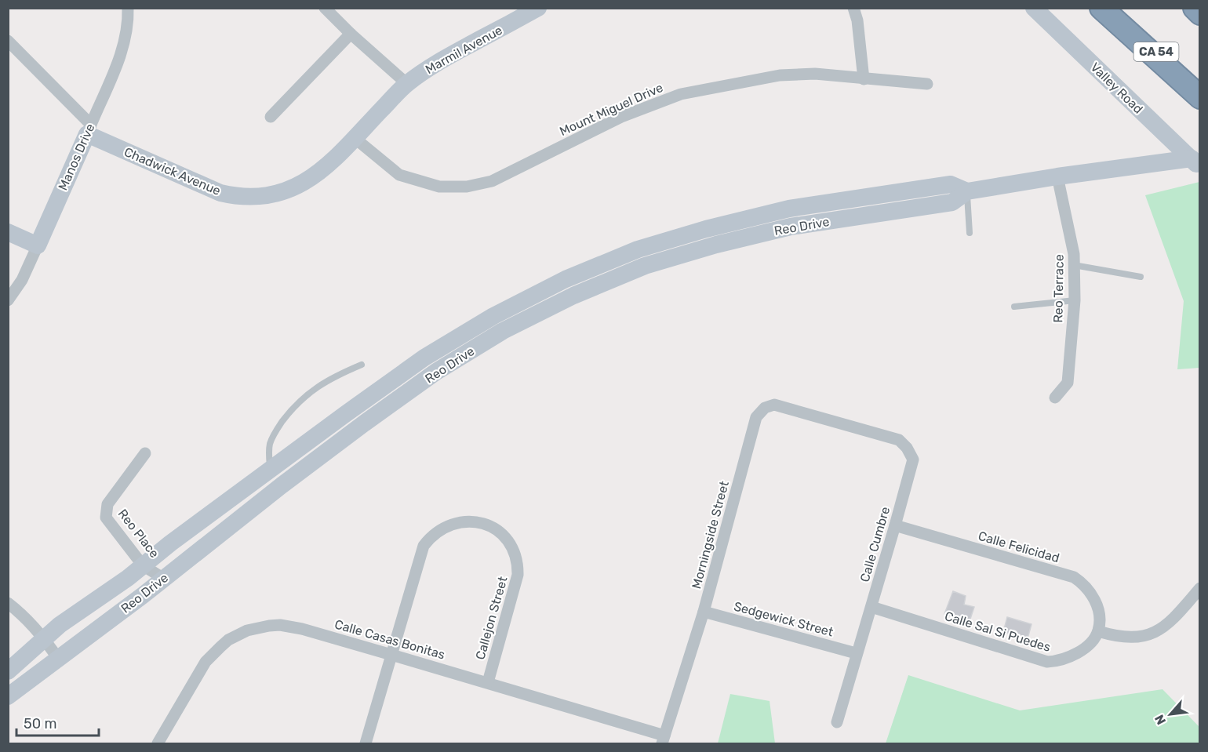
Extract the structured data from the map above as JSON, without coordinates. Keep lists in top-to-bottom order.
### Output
{
  "streets": {
    "highway": ["CA 54"],
    "main road": [
      "Marmil Avenue",
      "Valley Road",
      "Manos Drive",
      "Chadwick Avenue",
      "Reo Drive"
    ],
    "street": [
      "Mount Miguel Drive",
      "Reo Terrace",
      "Reo Place",
      "Morningside Street",
      "Calle Cumbre",
      "Calle Felicidad",
      "Callejon Street",
      "Sedgewick Street",
      "Calle Sal Si Puedes",
      "Calle Casas Bonitas"
    ]
  },
  "crossings": [
    ["Marmil Avenue", "Mount Miguel Drive"],
    ["Marmil Avenue", "Chadwick Avenue"],
    ["Valley Road", "Reo Drive"],
    ["Mount Miguel Drive", "Chadwick Avenue"],
    ["Manos Drive", "Chadwick Avenue"],
    ["Reo Drive", "Reo Terrace"],
    ["Reo Drive", "Reo Place"],
    ["Morningside Street", "Calle Cumbre"],
    ["Morningside Street", "Sedgewick Street"],
    ["Morningside Street", "Calle Casas Bonitas"],
    ["Calle Cumbre", "Calle Felicidad"],
    ["Calle Cumbre", "Sedgewick Street"],
    ["Calle Cumbre", "Calle Sal Si Puedes"],
    ["Calle Felicidad", "Calle Sal Si Puedes"],
    ["Callejon Street", "Calle Casas Bonitas"]
  ],
  "scale_bar": "50 m",
  "north": "bottom left"
}
